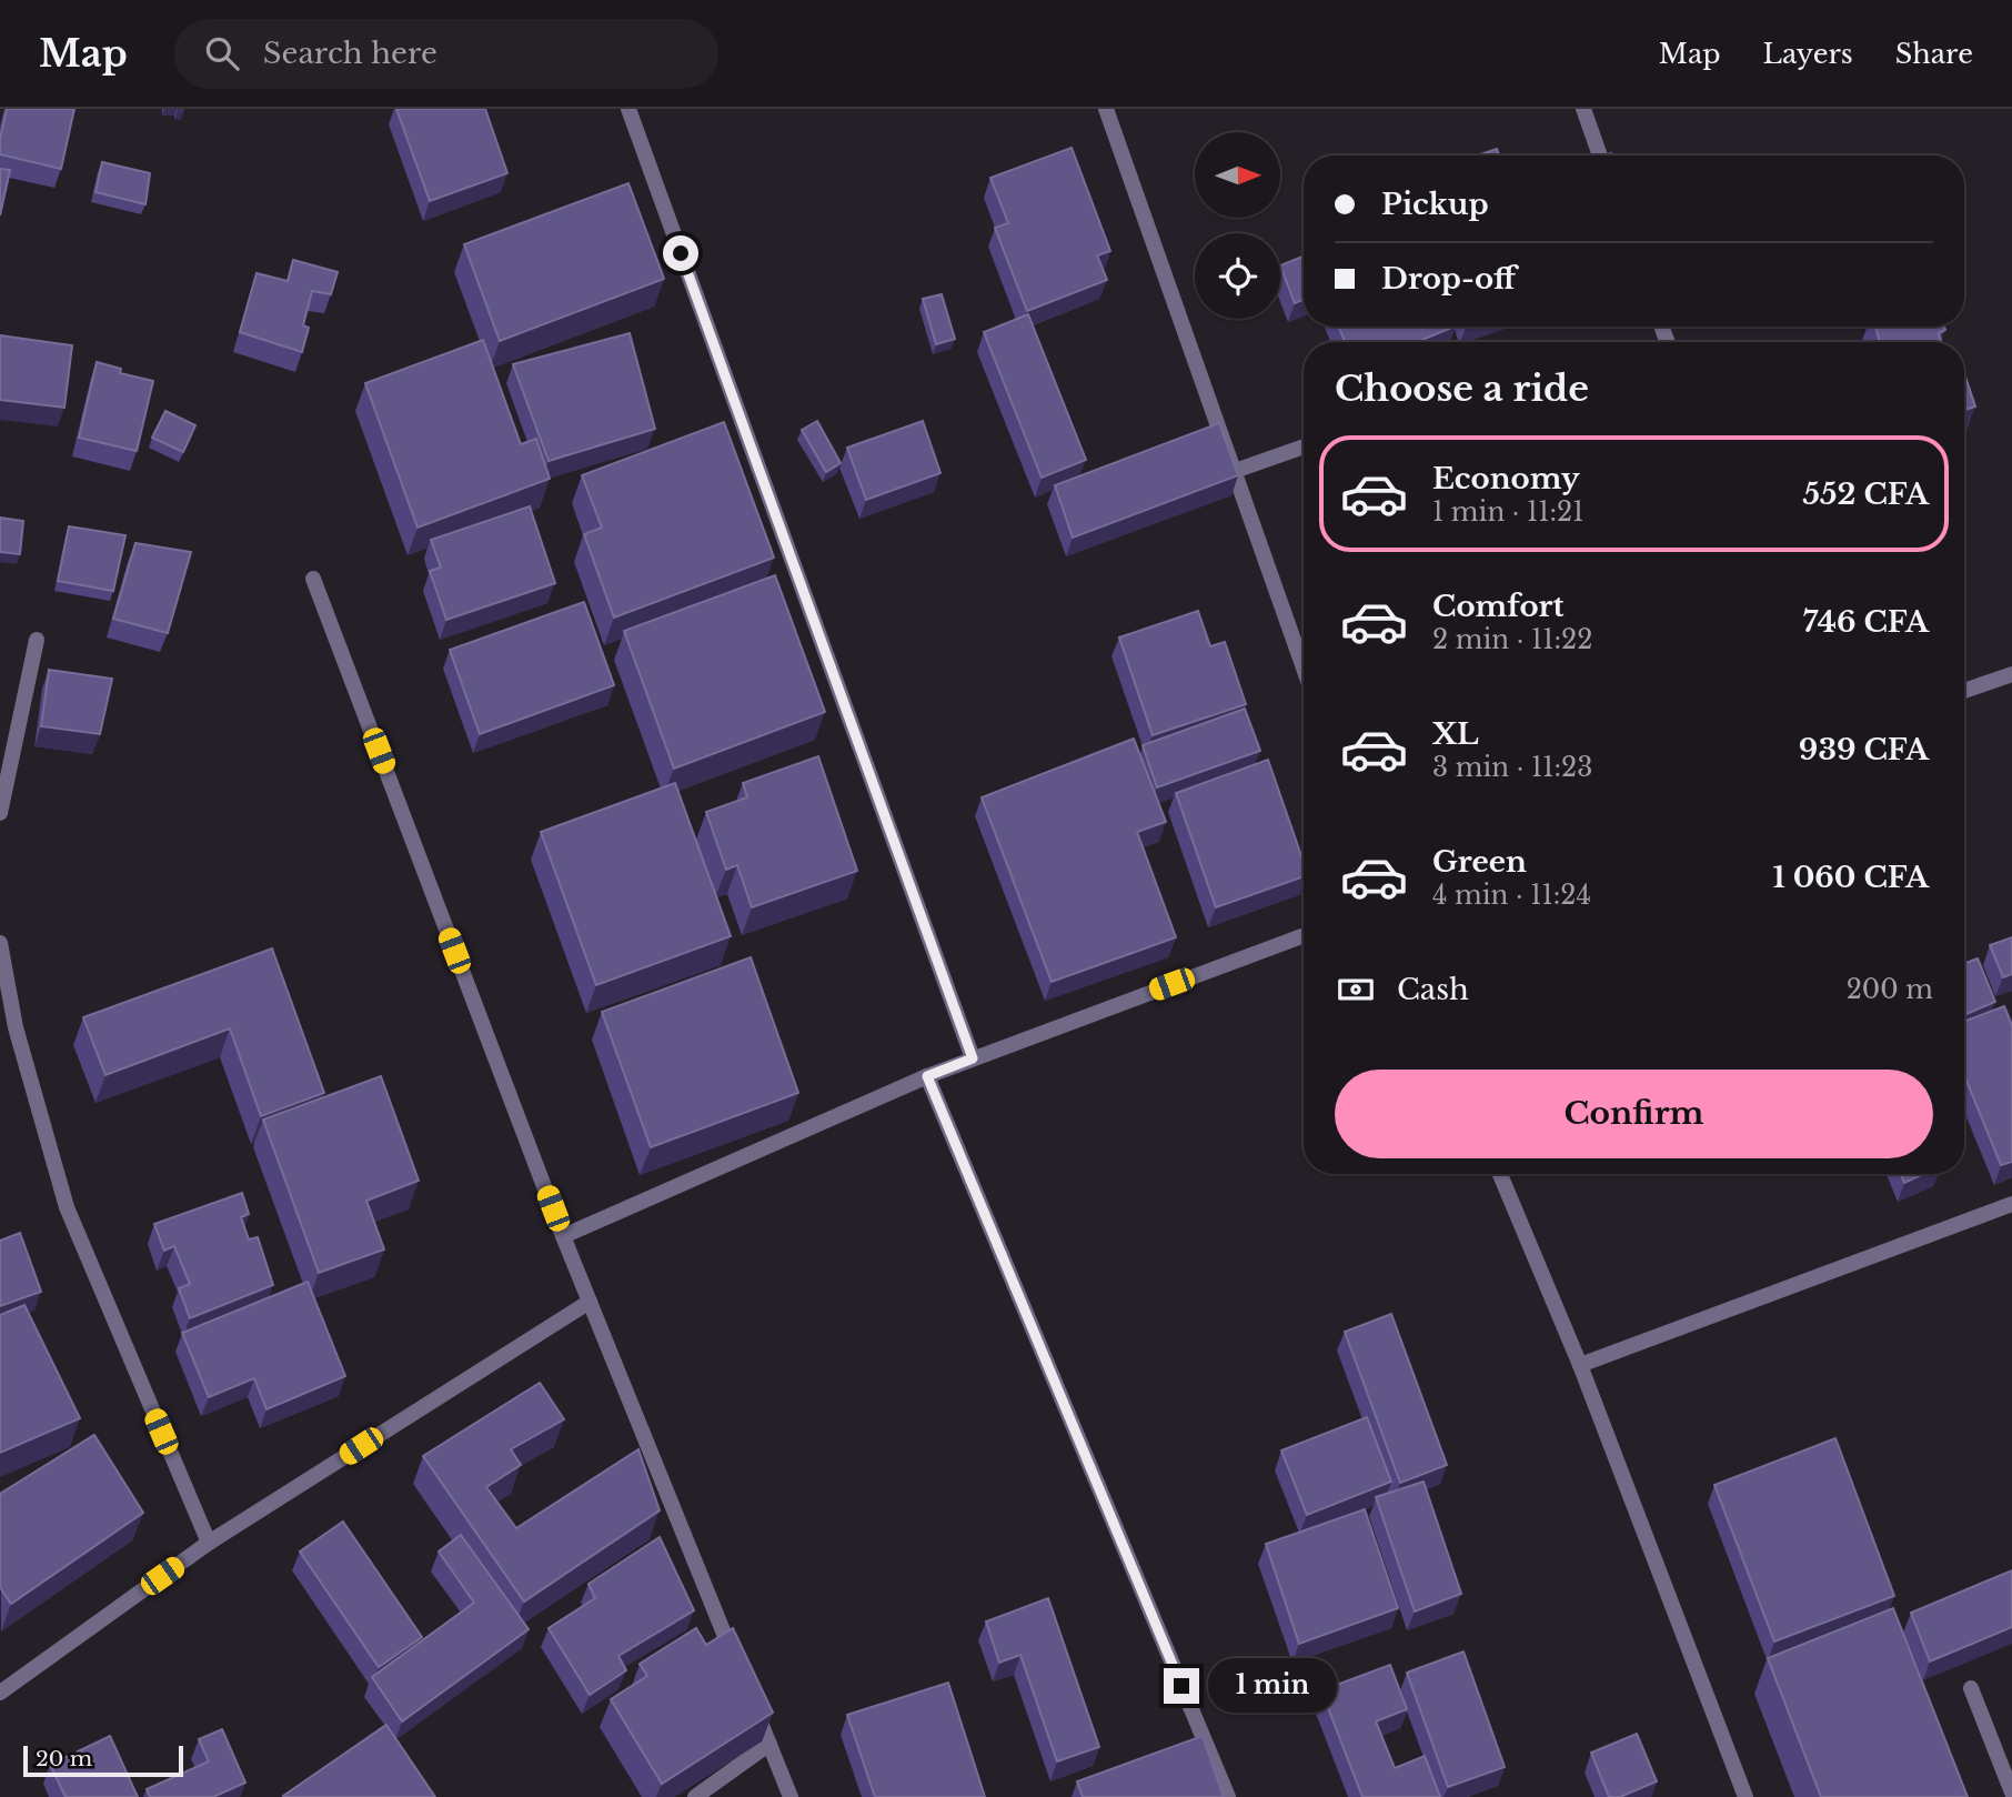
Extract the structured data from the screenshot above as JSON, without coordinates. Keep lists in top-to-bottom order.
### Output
{
  "scale_bar": "20 m",
  "north": "right",
  "page": {
    "header": "Map",
    "search": "Search here",
    "nav": ["Map", "Layers", "Share"],
    "banner": ["Pickup", "Drop-off"],
    "heading": "Choose a ride",
    "list": [
      {
        "name": "Economy",
        "note": "1 min · 11:21",
        "value": "552 CFA"
      },
      {
        "name": "Comfort",
        "note": "2 min · 11:22",
        "value": "746 CFA"
      },
      {
        "name": "XL",
        "note": "3 min · 11:23",
        "value": "939 CFA"
      },
      {
        "name": "Green",
        "note": "4 min · 11:24",
        "value": "1 060 CFA"
      }
    ],
    "pay": ["Cash", "200 m"],
    "buttons": "Confirm",
    "bubble": "1 min",
    "scale": "20 m"
  }
}
